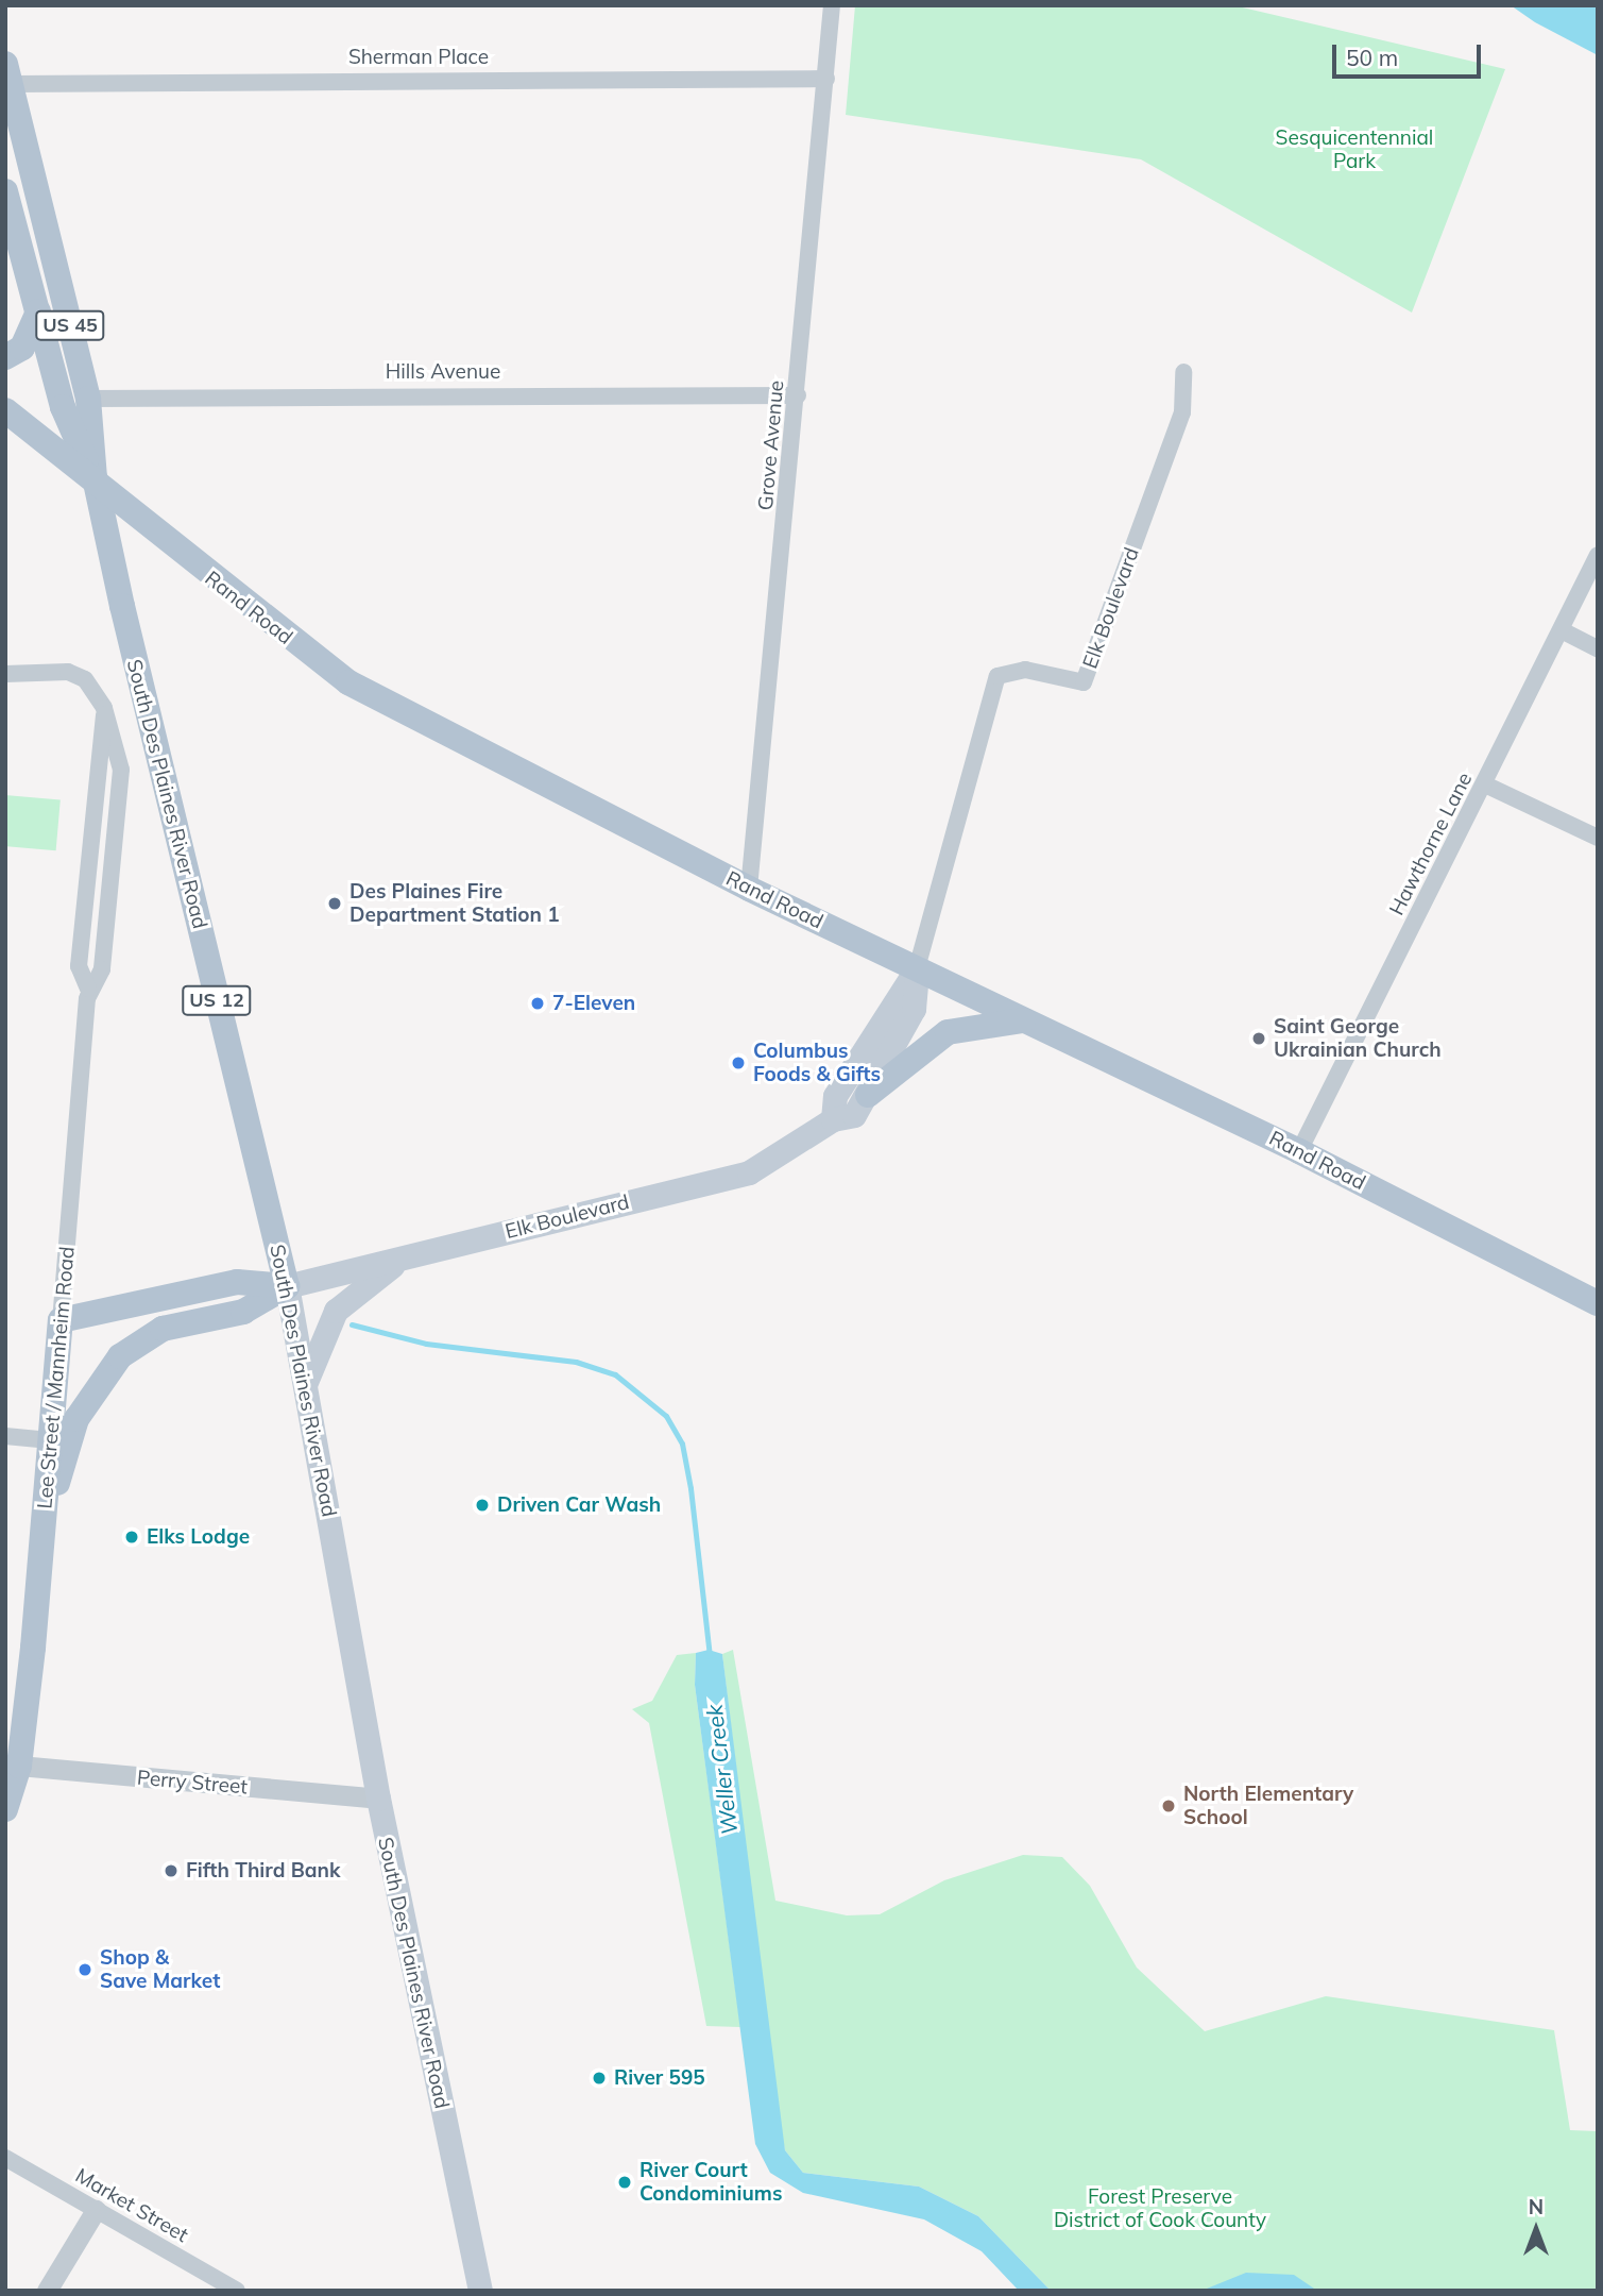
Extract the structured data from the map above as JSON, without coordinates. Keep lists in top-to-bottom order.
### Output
{
  "streets": {
    "main road": [
      "US 45",
      "Rand Road",
      "Elk Boulevard",
      "South Des Plaines River Road",
      "US 12",
      "Lee Street / Mannheim Road"
    ],
    "street": [
      "Sherman Place",
      "Hills Avenue",
      "Grove Avenue",
      "Hawthorne Lane",
      "Perry Street",
      "Market Street"
    ]
  },
  "crossings": [
    ["Sherman Place", "Grove Avenue"],
    ["Sherman Place", "South Des Plaines River Road"],
    ["Hills Avenue", "Grove Avenue"],
    ["Hills Avenue", "South Des Plaines River Road"],
    ["Grove Avenue", "Rand Road"],
    ["Rand Road", "Elk Boulevard"],
    ["Rand Road", "South Des Plaines River Road"],
    ["Rand Road", "Hawthorne Lane"],
    ["Elk Boulevard", "South Des Plaines River Road"],
    ["Elk Boulevard", "Lee Street / Mannheim Road"],
    ["South Des Plaines River Road", "Perry Street"],
    ["Lee Street / Mannheim Road", "Perry Street"]
  ],
  "water": ["Weller Creek"],
  "parks": ["Sesquicentennial Park", "Forest Preserve District of Cook County"],
  "places": [
    "Des Plaines Fire Department Station 1",
    "7-Eleven",
    "Saint George Ukrainian Church",
    "Columbus Foods & Gifts",
    "Driven Car Wash",
    "Elks Lodge",
    "North Elementary School",
    "Fifth Third Bank",
    "Shop & Save Market",
    "River 595",
    "River Court Condominiums"
  ],
  "scale_bar": "50 m",
  "north": "top"
}
